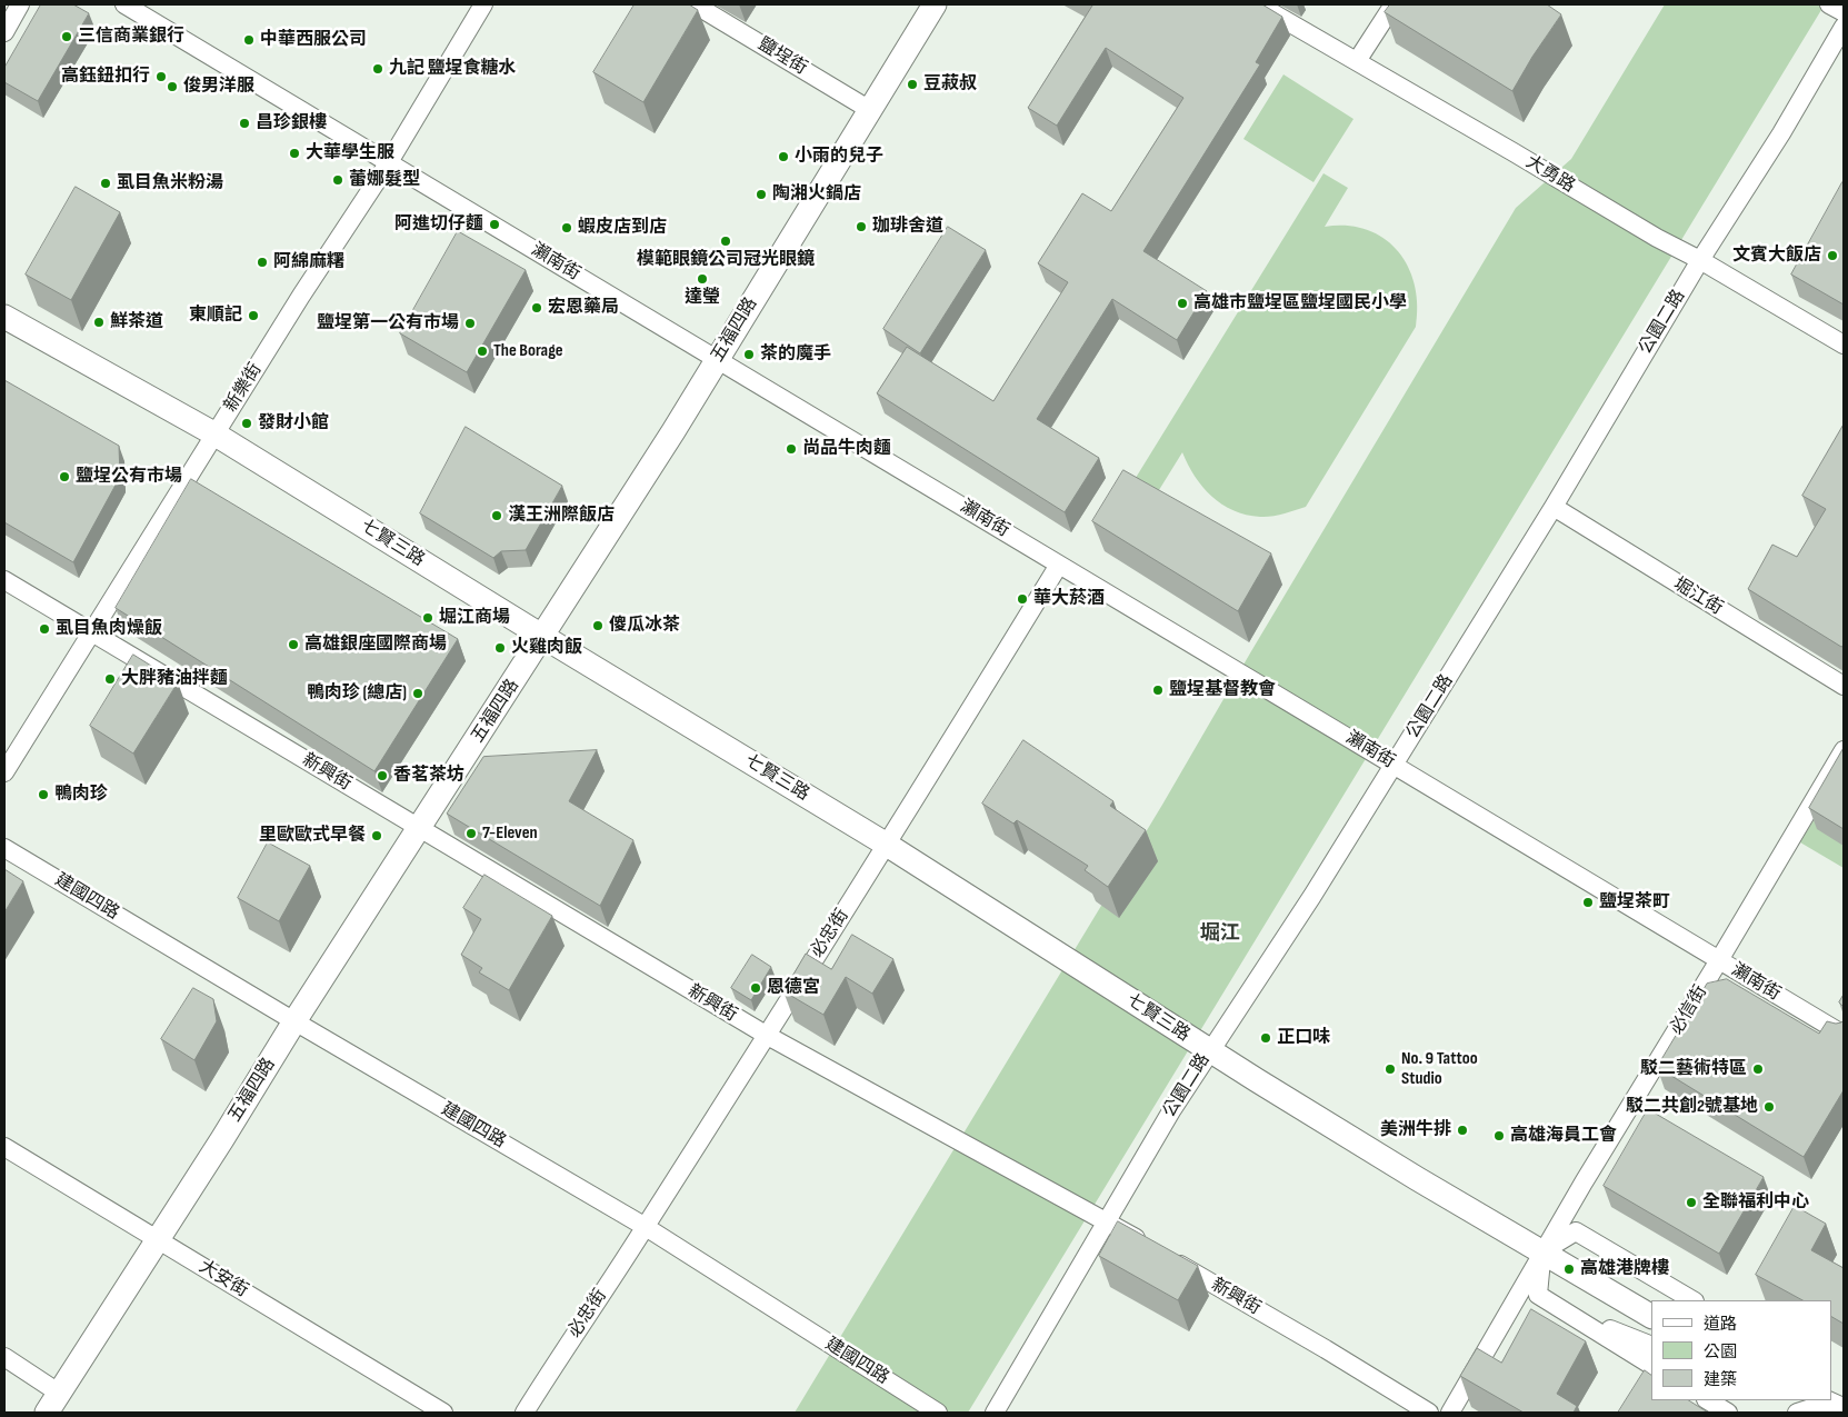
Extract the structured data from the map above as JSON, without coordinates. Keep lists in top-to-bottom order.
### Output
{
  "streets": {
    "street": [
      "鹽埕街",
      "大勇路",
      "瀨南街",
      "公園二路",
      "五福四路",
      "新樂街",
      "七賢三路",
      "堀江街",
      "新興街",
      "建國四路",
      "必忠街",
      "必信街",
      "大安街"
    ]
  },
  "crossings": [
    ["鹽埕街", "五福四路"],
    ["大勇路", "公園二路"],
    ["瀨南街", "公園二路"],
    ["瀨南街", "五福四路"],
    ["瀨南街", "新樂街"],
    ["瀨南街", "必忠街"],
    ["瀨南街", "必信街"],
    ["公園二路", "七賢三路"],
    ["公園二路", "堀江街"],
    ["公園二路", "新興街"],
    ["五福四路", "七賢三路"],
    ["五福四路", "新興街"],
    ["五福四路", "建國四路"],
    ["五福四路", "大安街"],
    ["新樂街", "七賢三路"],
    ["新樂街", "新興街"],
    ["七賢三路", "必忠街"],
    ["七賢三路", "必信街"],
    ["新興街", "必忠街"],
    ["建國四路", "必忠街"]
  ],
  "districts": ["堀江"],
  "places": [
    "三信商業銀行",
    "中華西服公司",
    "九記 鹽埕食糖水",
    "高鈺鈕扣行",
    "豆菽叔",
    "俊男洋服",
    "昌珍銀樓",
    "大華學生服",
    "小雨的兒子",
    "蕾娜髮型",
    "虱目魚米粉湯",
    "陶湘火鍋店",
    "阿進切仔麵",
    "珈琲舍道",
    "蝦皮店到店",
    "模範眼鏡公司冠光眼鏡",
    "文賓大飯店",
    "阿綿麻糬",
    "達瑩",
    "高雄市鹽埕區鹽埕國民小學",
    "宏恩藥局",
    "東順記",
    "鮮茶道",
    "鹽埕第一公有市場",
    "The Borage",
    "茶的魔手",
    "發財小館",
    "尚品牛肉麵",
    "鹽埕公有市場",
    "漢王洲際飯店",
    "華大菸酒",
    "堀江商場",
    "傻瓜冰茶",
    "虱目魚肉燥飯",
    "高雄銀座國際商場",
    "火雞肉飯",
    "大胖豬油拌麵",
    "鹽埕基督教會",
    "鴨肉珍 (總店)",
    "香茗茶坊",
    "鴨肉珍",
    "7-Eleven",
    "里歐歐式早餐",
    "鹽埕茶町",
    "恩德宮",
    "正口味",
    "No. 9 Tattoo Studio",
    "駁二藝術特區",
    "駁二共創2號基地",
    "美洲牛排",
    "高雄海員工會",
    "全聯福利中心",
    "高雄港牌樓"
  ],
  "legend": ["道路", "公園", "建築"]
}
